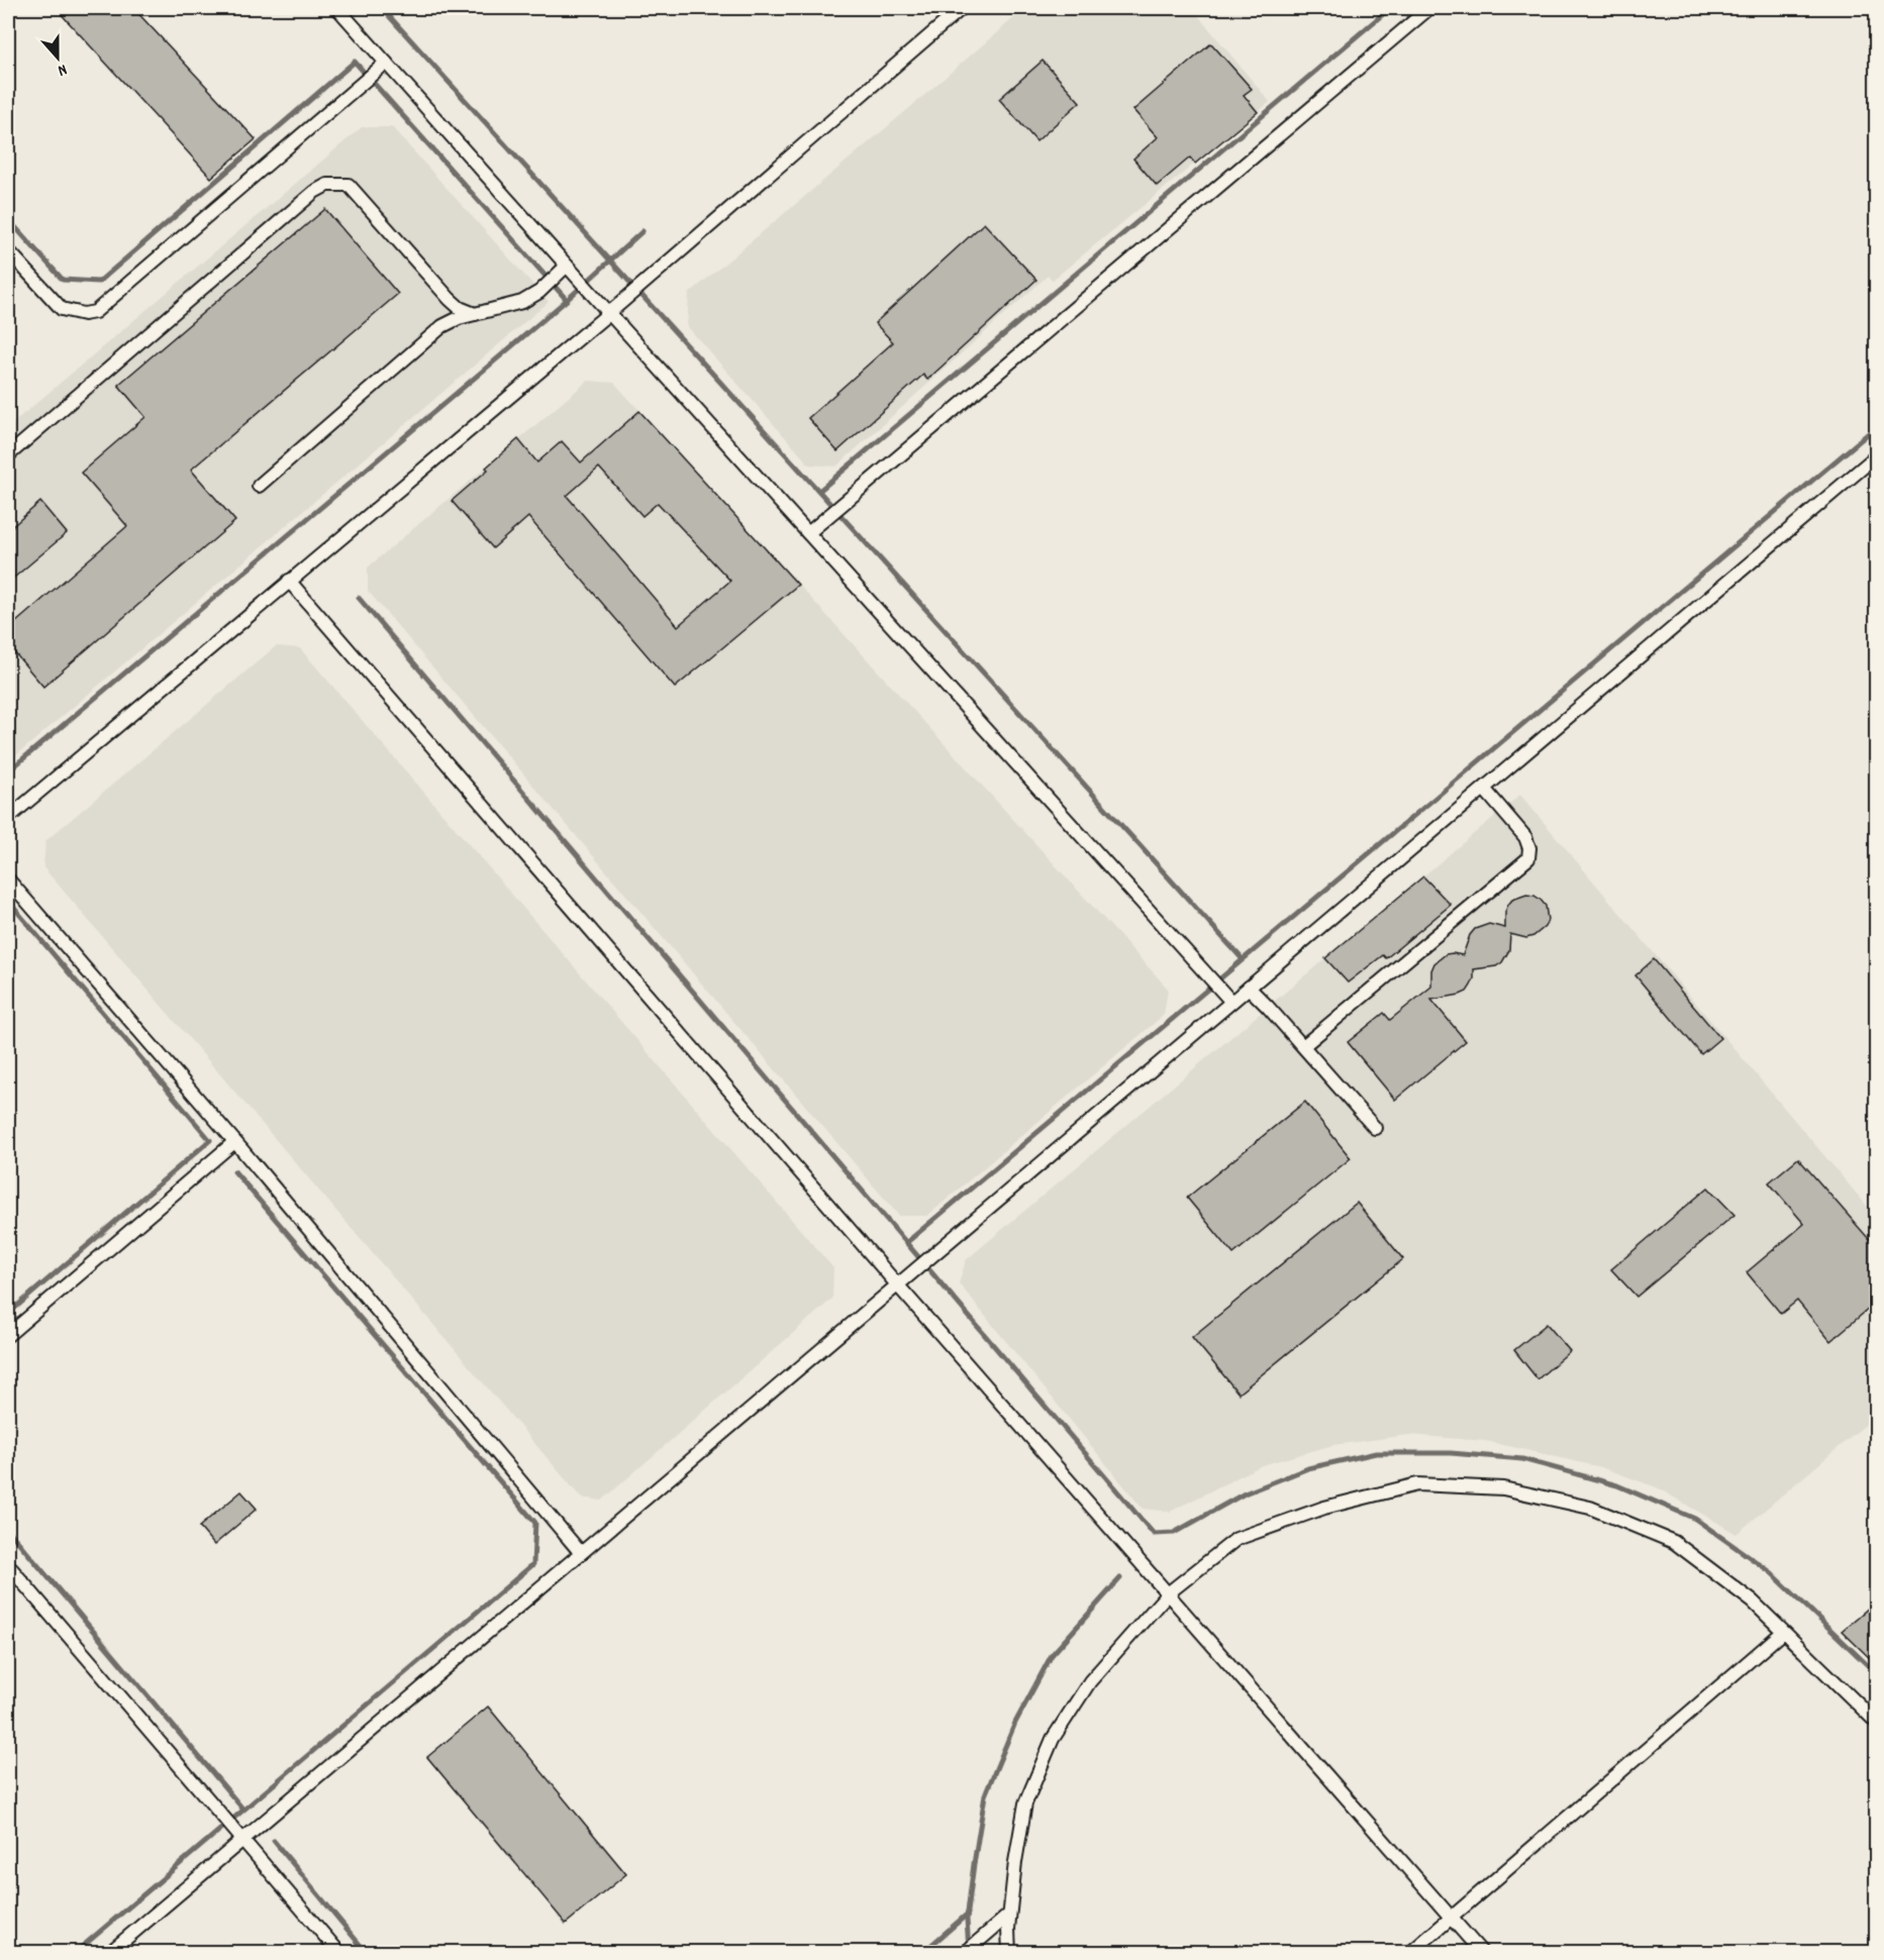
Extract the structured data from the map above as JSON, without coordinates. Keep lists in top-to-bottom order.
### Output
{
  "north": "bottom"
}
